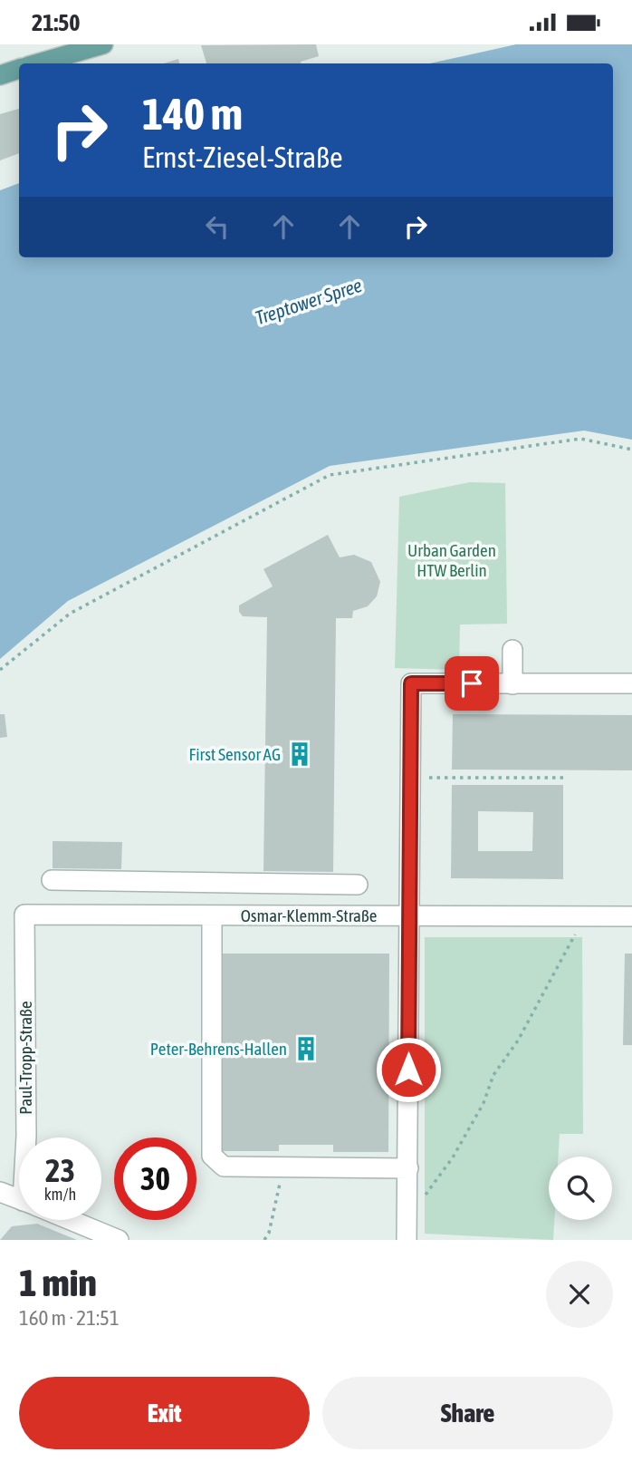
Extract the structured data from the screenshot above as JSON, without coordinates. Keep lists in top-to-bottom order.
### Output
{
  "streets": {
    "street": ["Osmar-Klemm-Straße", "Paul-Tropp-Straße"]
  },
  "crossings": [
    ["Osmar-Klemm-Straße", "Paul-Tropp-Straße"]
  ],
  "water": ["Treptower Spree"],
  "parks": ["Urban Garden HTW Berlin"],
  "places": {
    "building": ["First Sensor AG", "Peter-Behrens-Hallen"]
  },
  "page": {
    "status": "21:50",
    "turn": ["140 m", "Ernst-Ziesel-Straße"],
    "speed": "23 km/h",
    "limit": "30",
    "heading": ["1 min", "160 m · 21:51"],
    "buttons": ["Exit", "Share"]
  }
}
